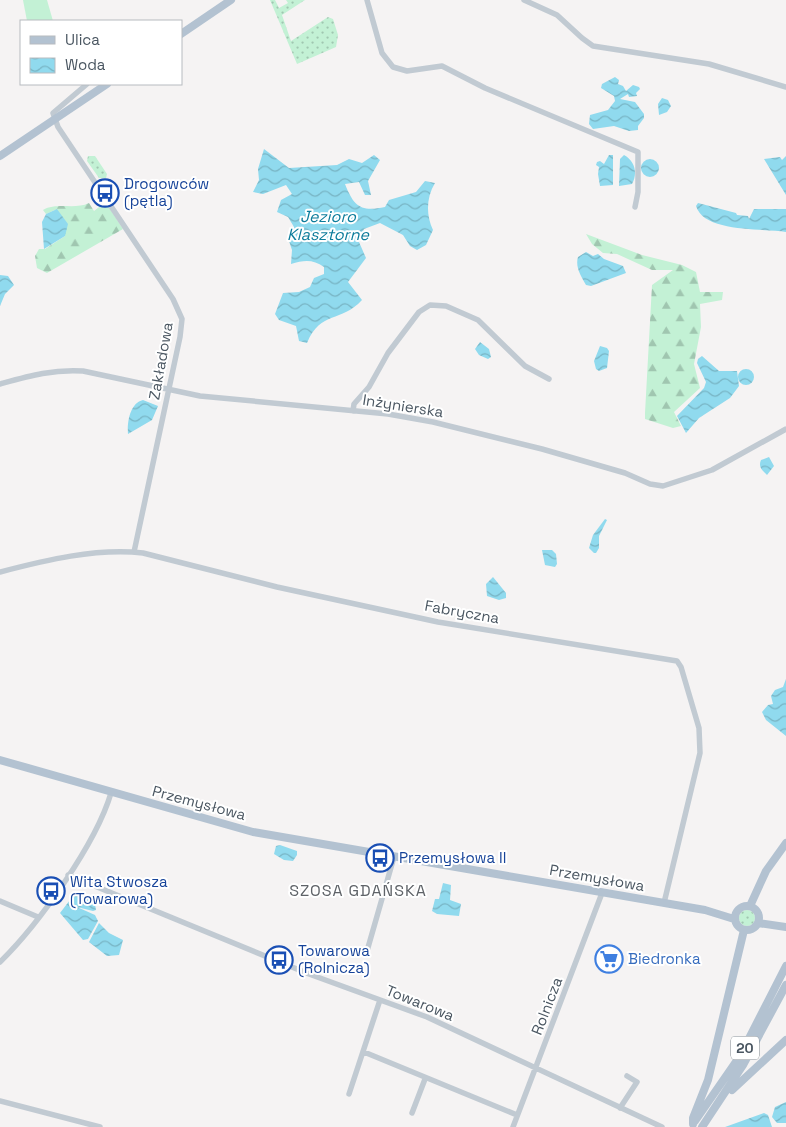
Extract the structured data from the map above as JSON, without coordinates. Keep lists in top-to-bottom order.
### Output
{
  "streets": {
    "main road": ["Przemysłowa", "20"],
    "street": [
      "Zakładowa",
      "Inżynierska",
      "Fabryczna",
      "Towarowa",
      "Rolnicza"
    ]
  },
  "crossings": [
    ["Zakładowa", "Inżynierska"],
    ["Zakładowa", "Fabryczna"],
    ["Fabryczna", "Przemysłowa"],
    ["Przemysłowa", "Rolnicza"],
    ["Towarowa", "Rolnicza"]
  ],
  "districts": ["SZOSA GDAŃSKA"],
  "water": ["Jezioro Klasztorne"],
  "places": {
    "bus stop": [
      "Drogowców (pętla)",
      "Przemysłowa II",
      "Wita Stwosza (Towarowa)",
      "Towarowa (Rolnicza)"
    ],
    "supermarket": ["Biedronka"]
  },
  "legend": ["Ulica", "Woda"]
}
